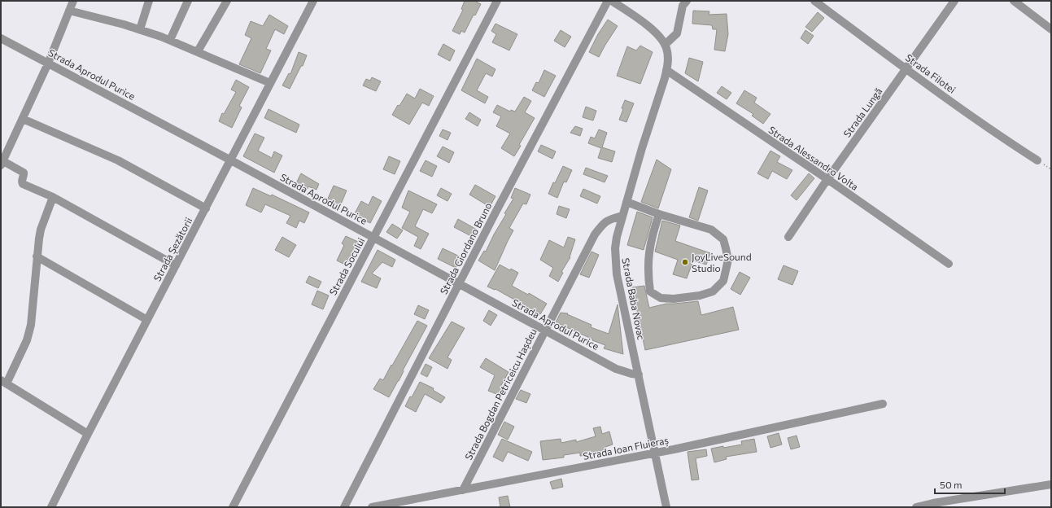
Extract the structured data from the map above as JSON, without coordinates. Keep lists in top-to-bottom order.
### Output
{
  "streets": {
    "street": [
      "Strada Filotei",
      "Strada Aprodul Purice",
      "Strada Lungă",
      "Strada Alessandro Volta",
      "Strada Giordano Bruno",
      "Strada Șezătorii",
      "Strada Socului",
      "Strada Baba Novac",
      "Strada Bogdan Petriceicu Hașdeu",
      "Strada Ioan Fluieraș"
    ]
  },
  "crossings": [
    ["Strada Filotei", "Strada Lungă"],
    ["Strada Aprodul Purice", "Strada Giordano Bruno"],
    ["Strada Aprodul Purice", "Strada Șezătorii"],
    ["Strada Aprodul Purice", "Strada Socului"],
    ["Strada Aprodul Purice", "Strada Baba Novac"],
    ["Strada Aprodul Purice", "Strada Bogdan Petriceicu Hașdeu"],
    ["Strada Lungă", "Strada Alessandro Volta"],
    ["Strada Alessandro Volta", "Strada Baba Novac"],
    ["Strada Baba Novac", "Strada Bogdan Petriceicu Hașdeu"],
    ["Strada Baba Novac", "Strada Ioan Fluieraș"],
    ["Strada Bogdan Petriceicu Hașdeu", "Strada Ioan Fluieraș"]
  ],
  "places": ["JoyLiveSound Studio"],
  "scale_bar": "50 m"
}
